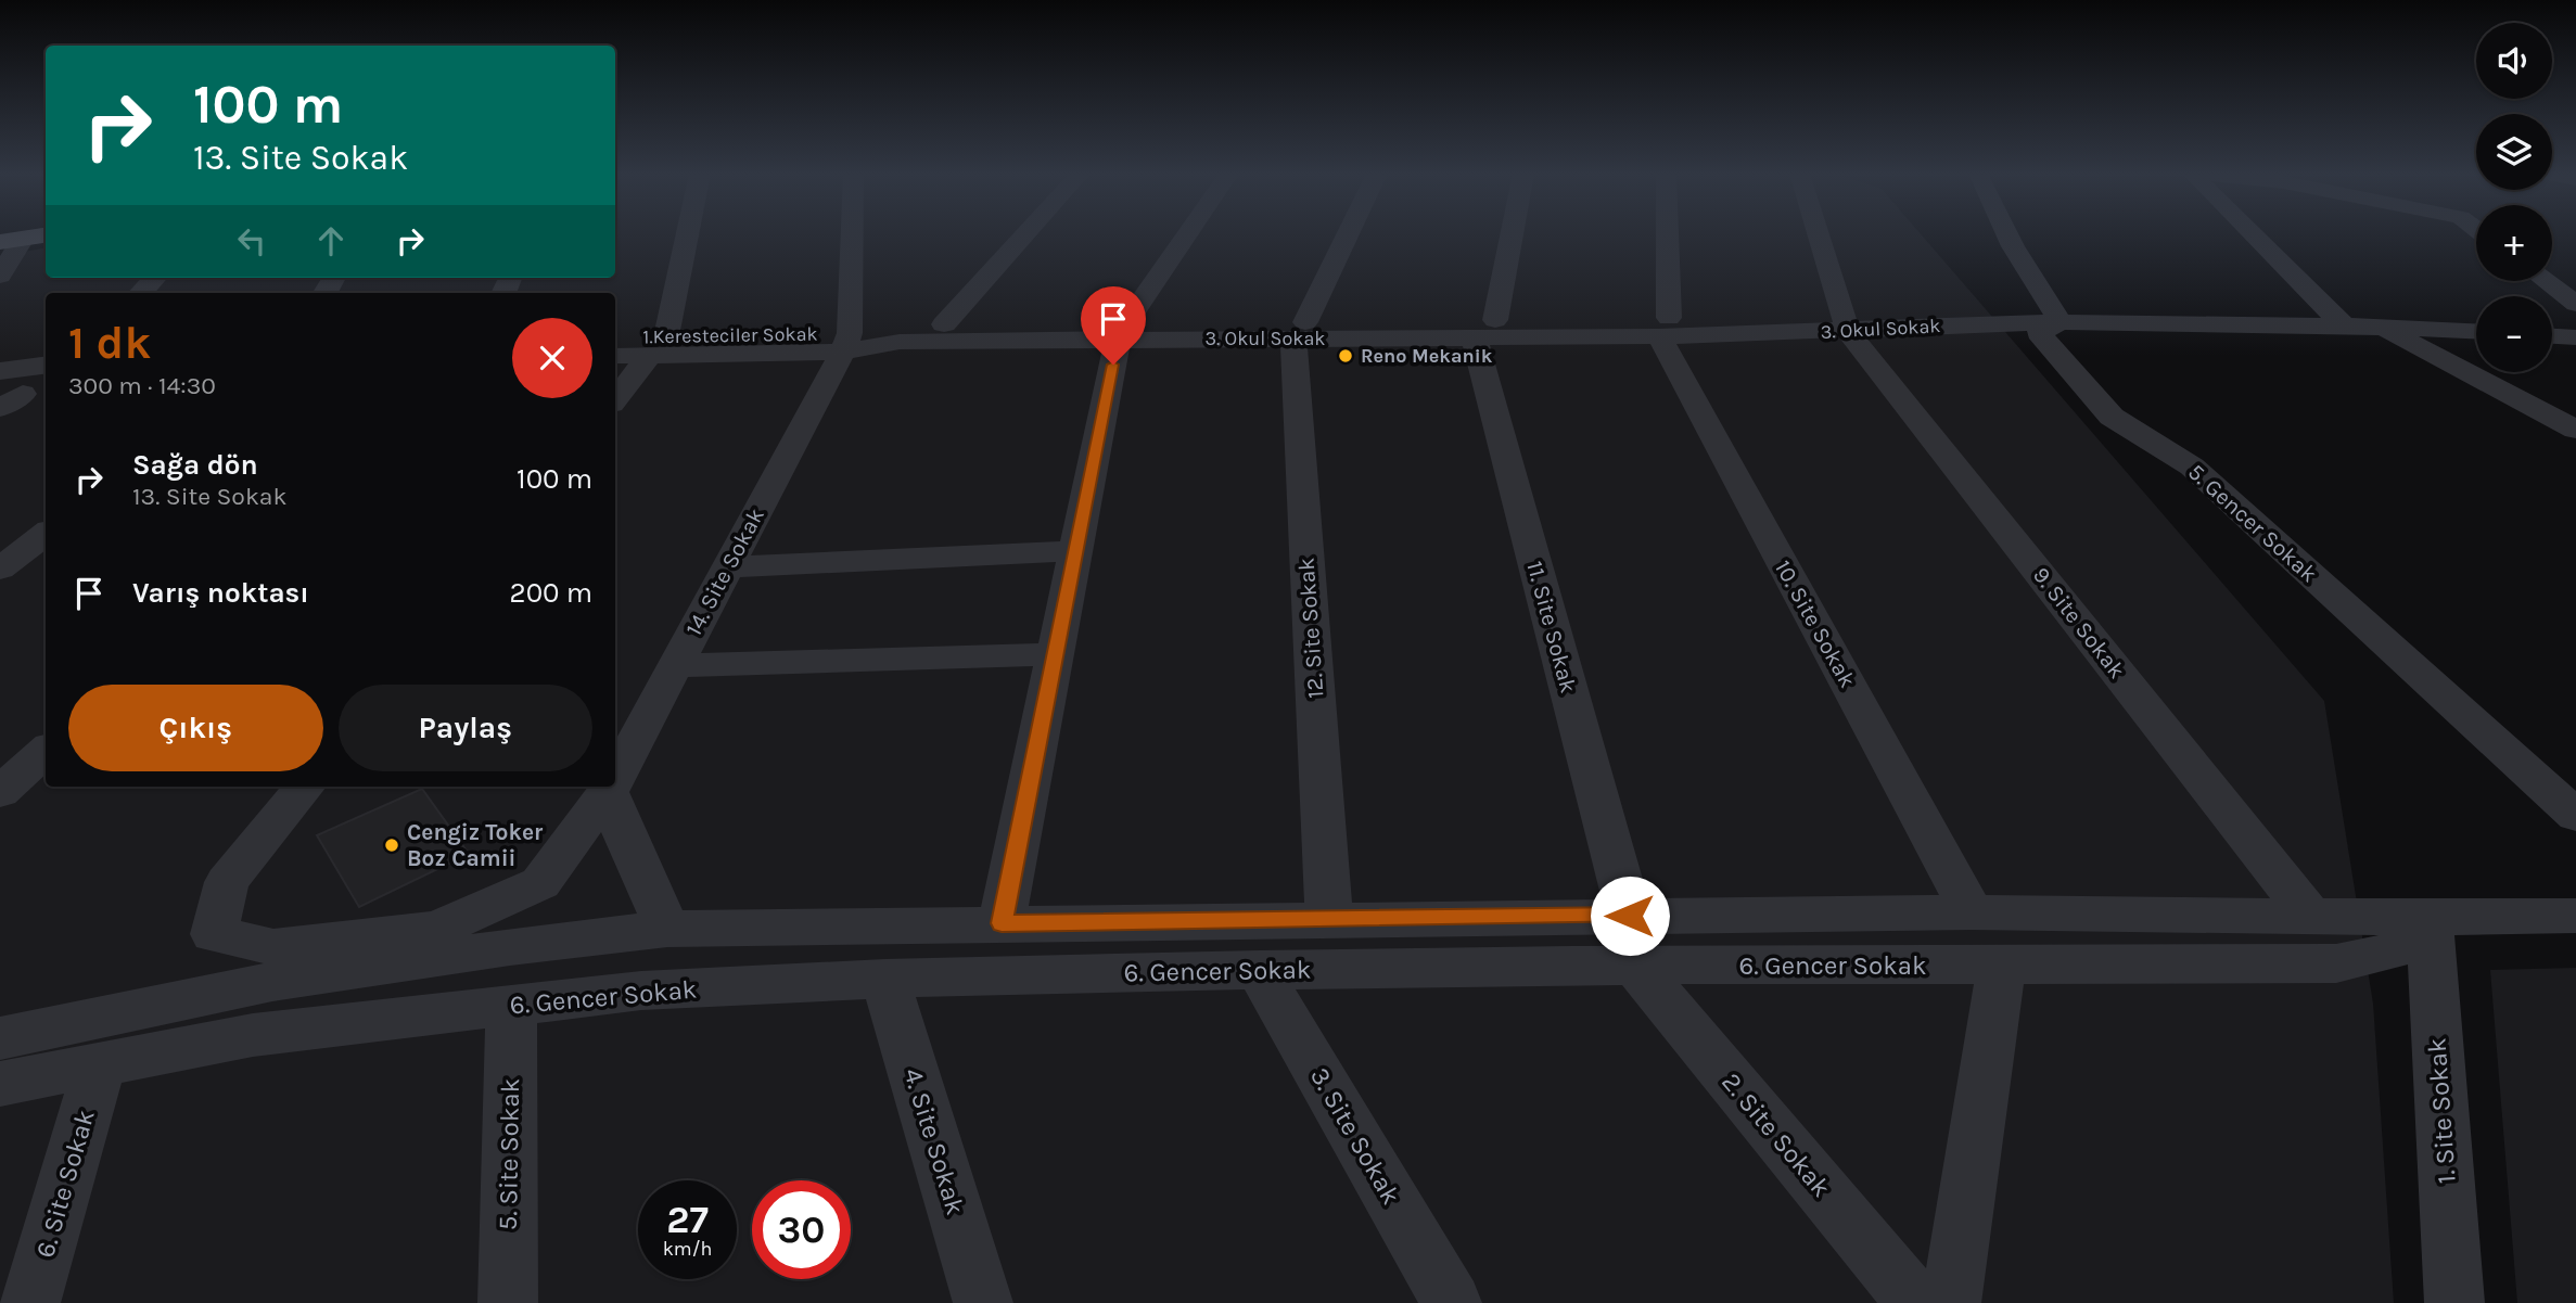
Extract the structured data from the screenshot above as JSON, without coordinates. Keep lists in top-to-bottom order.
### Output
{
  "streets": {
    "street": [
      "3. Okul Sokak",
      "1.Keresteciler Sokak",
      "5. Gencer Sokak",
      "14. Site Sokak",
      "9. Site Sokak",
      "10. Site Sokak",
      "11. Site Sokak",
      "12. Site Sokak",
      "6. Gencer Sokak",
      "1. Site Sokak",
      "2. Site Sokak",
      "3. Site Sokak",
      "4. Site Sokak",
      "5. Site Sokak",
      "6. Site Sokak"
    ]
  },
  "crossings": [
    ["3. Okul Sokak", "1.Keresteciler Sokak"],
    ["3. Okul Sokak", "5. Gencer Sokak"],
    ["3. Okul Sokak", "14. Site Sokak"],
    ["3. Okul Sokak", "9. Site Sokak"],
    ["3. Okul Sokak", "10. Site Sokak"],
    ["3. Okul Sokak", "11. Site Sokak"],
    ["3. Okul Sokak", "12. Site Sokak"],
    ["1.Keresteciler Sokak", "14. Site Sokak"],
    ["14. Site Sokak", "6. Gencer Sokak"],
    ["9. Site Sokak", "6. Gencer Sokak"],
    ["10. Site Sokak", "6. Gencer Sokak"],
    ["11. Site Sokak", "6. Gencer Sokak"],
    ["11. Site Sokak", "2. Site Sokak"],
    ["12. Site Sokak", "6. Gencer Sokak"],
    ["6. Gencer Sokak", "1. Site Sokak"],
    ["6. Gencer Sokak", "2. Site Sokak"],
    ["6. Gencer Sokak", "3. Site Sokak"],
    ["6. Gencer Sokak", "4. Site Sokak"],
    ["6. Gencer Sokak", "5. Site Sokak"],
    ["6. Gencer Sokak", "6. Site Sokak"]
  ],
  "places": ["Reno Mekanik", "Cengiz Toker Boz Camii"],
  "page": {
    "map_buttons": ["+", "−"],
    "turn": ["100 m", "13. Site Sokak"],
    "heading": ["1 dk", "300 m · 14:30"],
    "list": [
      {
        "name": "Sağa dön",
        "note": "13. Site Sokak",
        "value": "100 m"
      },
      {
        "name": "Varış noktası",
        "value": "200 m"
      }
    ],
    "buttons": ["Çıkış", "Paylaş"],
    "speed": "27 km/h",
    "limit": "30"
  }
}
